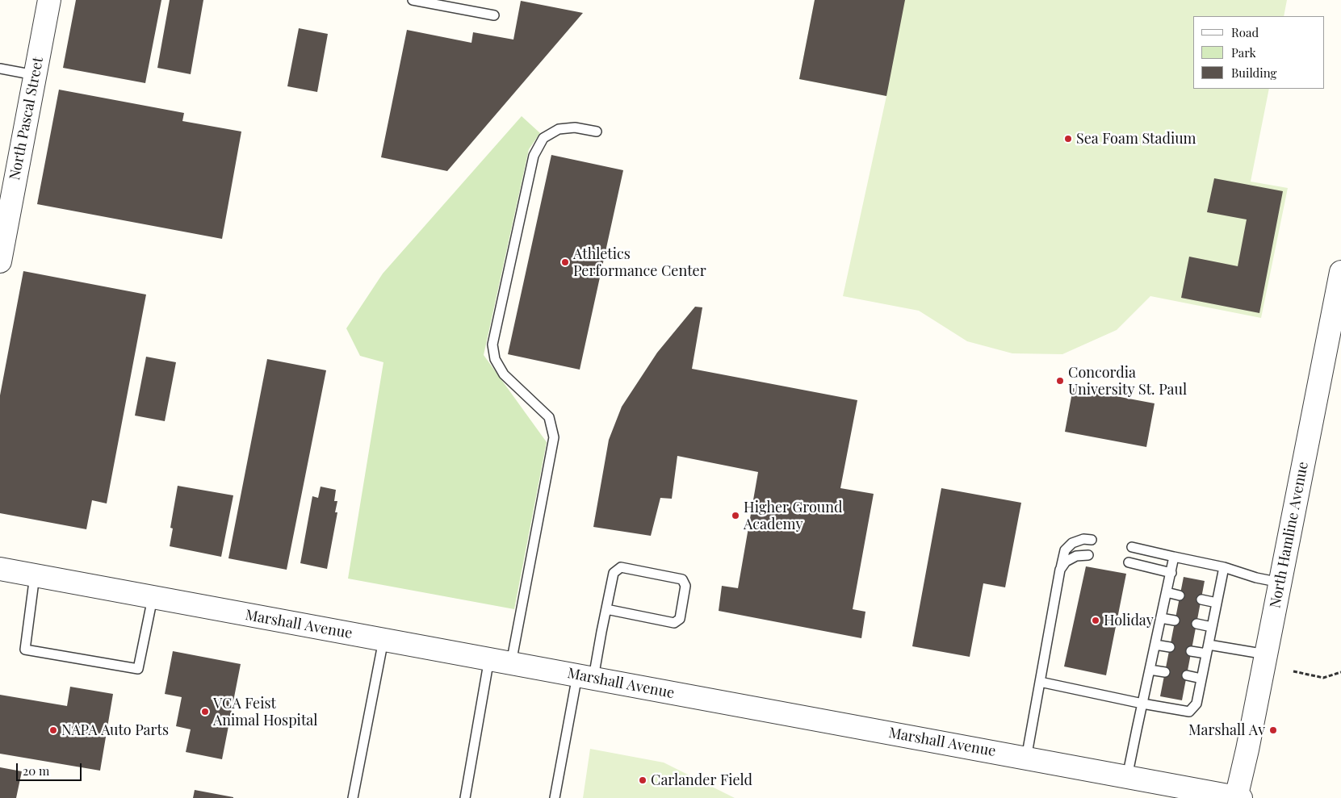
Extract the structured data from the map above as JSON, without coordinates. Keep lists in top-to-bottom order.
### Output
{
  "streets": {
    "street": ["North Pascal Street", "North Hamline Avenue", "Marshall Avenue"]
  },
  "crossings": [
    ["North Hamline Avenue", "Marshall Avenue"]
  ],
  "places": [
    "Sea Foam Stadium",
    "Athletics Performance Center",
    "Concordia University St. Paul",
    "Higher Ground Academy",
    "Holiday",
    "VCA Feist Animal Hospital",
    "NAPA Auto Parts",
    "Marshall Av",
    "Carlander Field"
  ],
  "legend": ["Road", "Park", "Building"],
  "scale_bar": "20 m"
}
